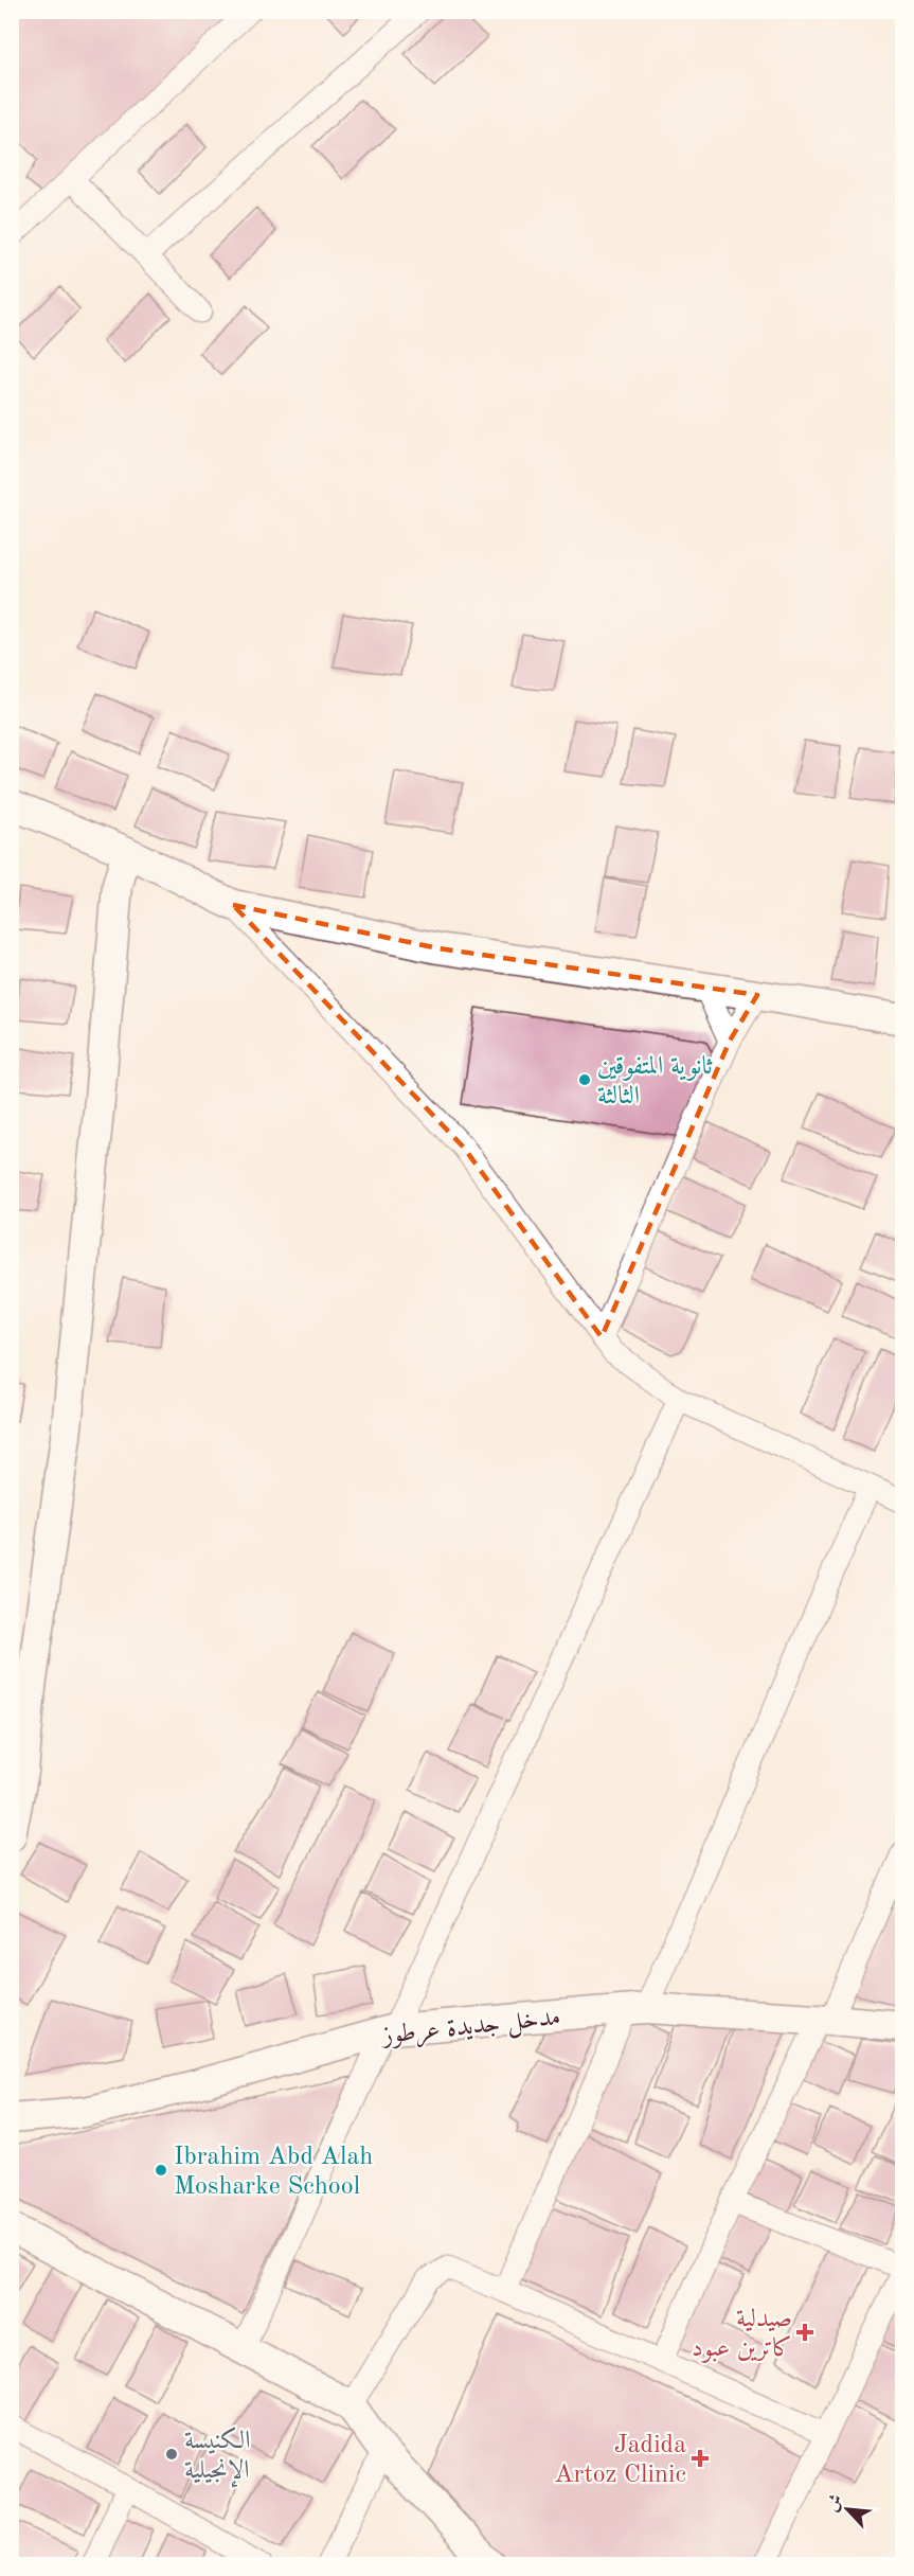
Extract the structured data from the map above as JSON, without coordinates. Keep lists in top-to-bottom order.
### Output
{
  "streets": {
    "street": ["مدخل جديدة عرطوز"]
  },
  "places": {
    "other": ["ثانوية المتفوقين الثالثة", "Ibrahim Abd Alah Mosharke School", "الكنيسة الإنجيلية"],
    "health": ["صيدلية كاترين عبود", "Jadida Artoz Clinic"]
  },
  "north": "top left"
}
